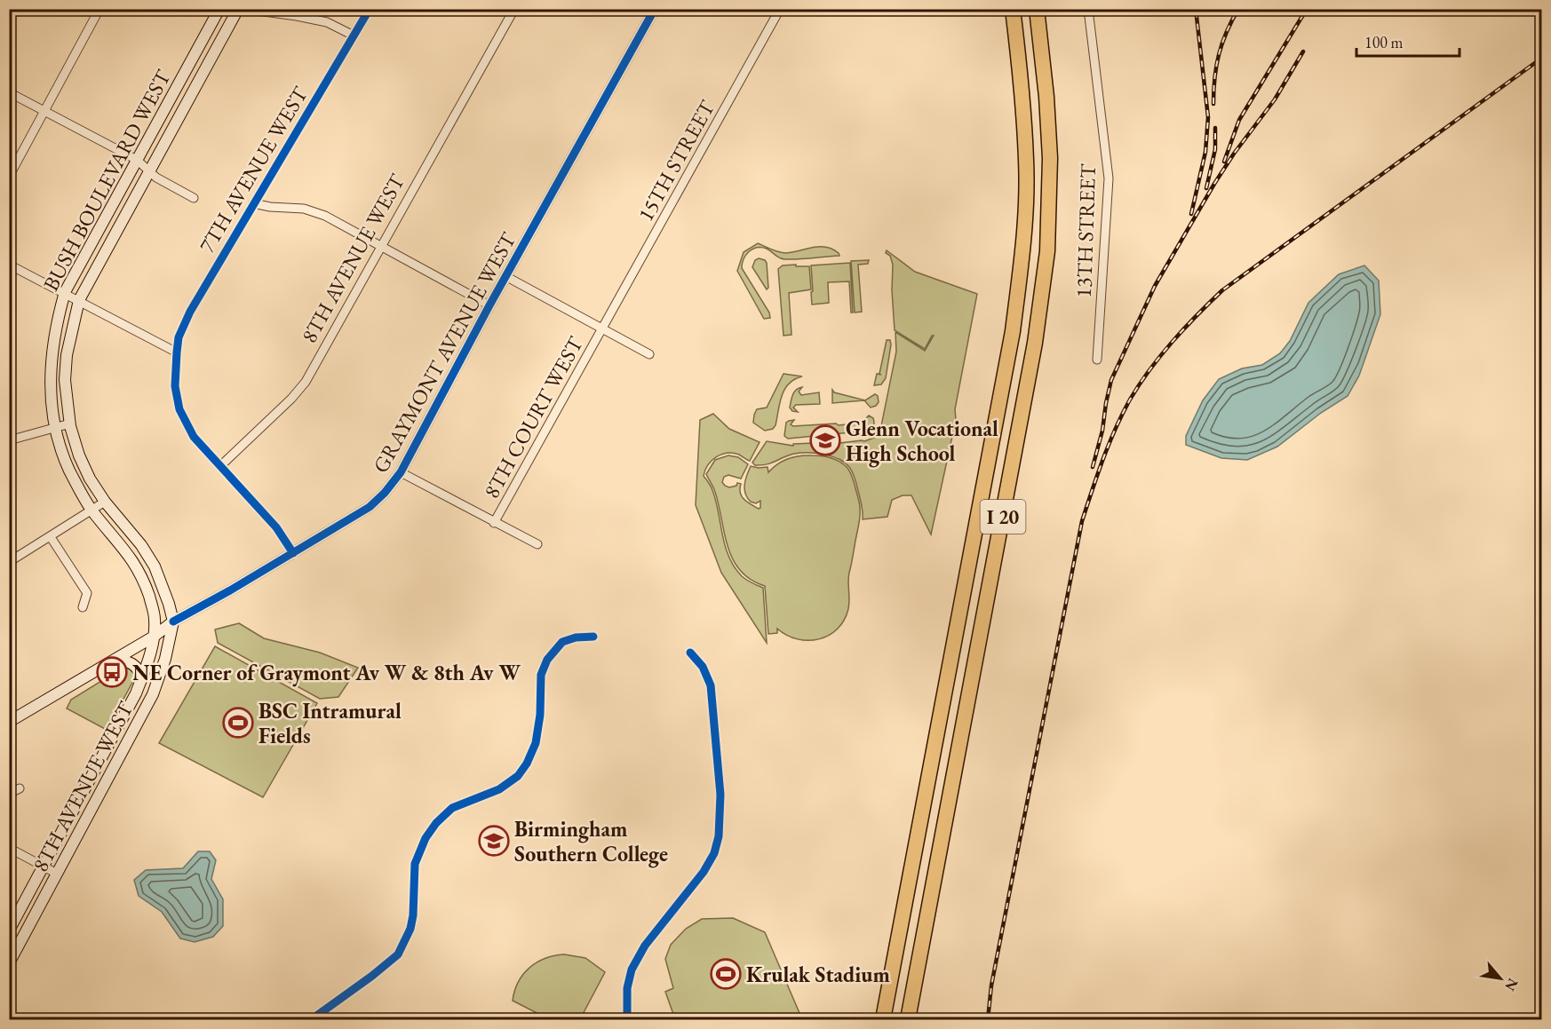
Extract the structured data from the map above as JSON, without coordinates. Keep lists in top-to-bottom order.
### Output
{
  "streets": {
    "highway": ["I 20"],
    "main road": ["BUSH BOULEVARD WEST", "8TH AVENUE WEST", "GRAYMONT AVENUE WEST"],
    "street": [
      "15TH STREET",
      "7TH AVENUE WEST",
      "13TH STREET",
      "8TH COURT WEST"
    ]
  },
  "crossings": [
    ["15TH STREET", "8TH COURT WEST"],
    ["7TH AVENUE WEST", "8TH AVENUE WEST"],
    ["7TH AVENUE WEST", "GRAYMONT AVENUE WEST"],
    ["BUSH BOULEVARD WEST", "8TH AVENUE WEST"],
    ["BUSH BOULEVARD WEST", "GRAYMONT AVENUE WEST"],
    ["8TH AVENUE WEST", "GRAYMONT AVENUE WEST"]
  ],
  "places": {
    "school or university": ["Glenn Vocational High School", "Birmingham Southern College"],
    "bus stop": ["NE Corner of Graymont Av W & 8th Av W"],
    "sports": ["BSC Intramural Fields", "Krulak Stadium"]
  },
  "scale_bar": "100 m",
  "north": "bottom right"
}
